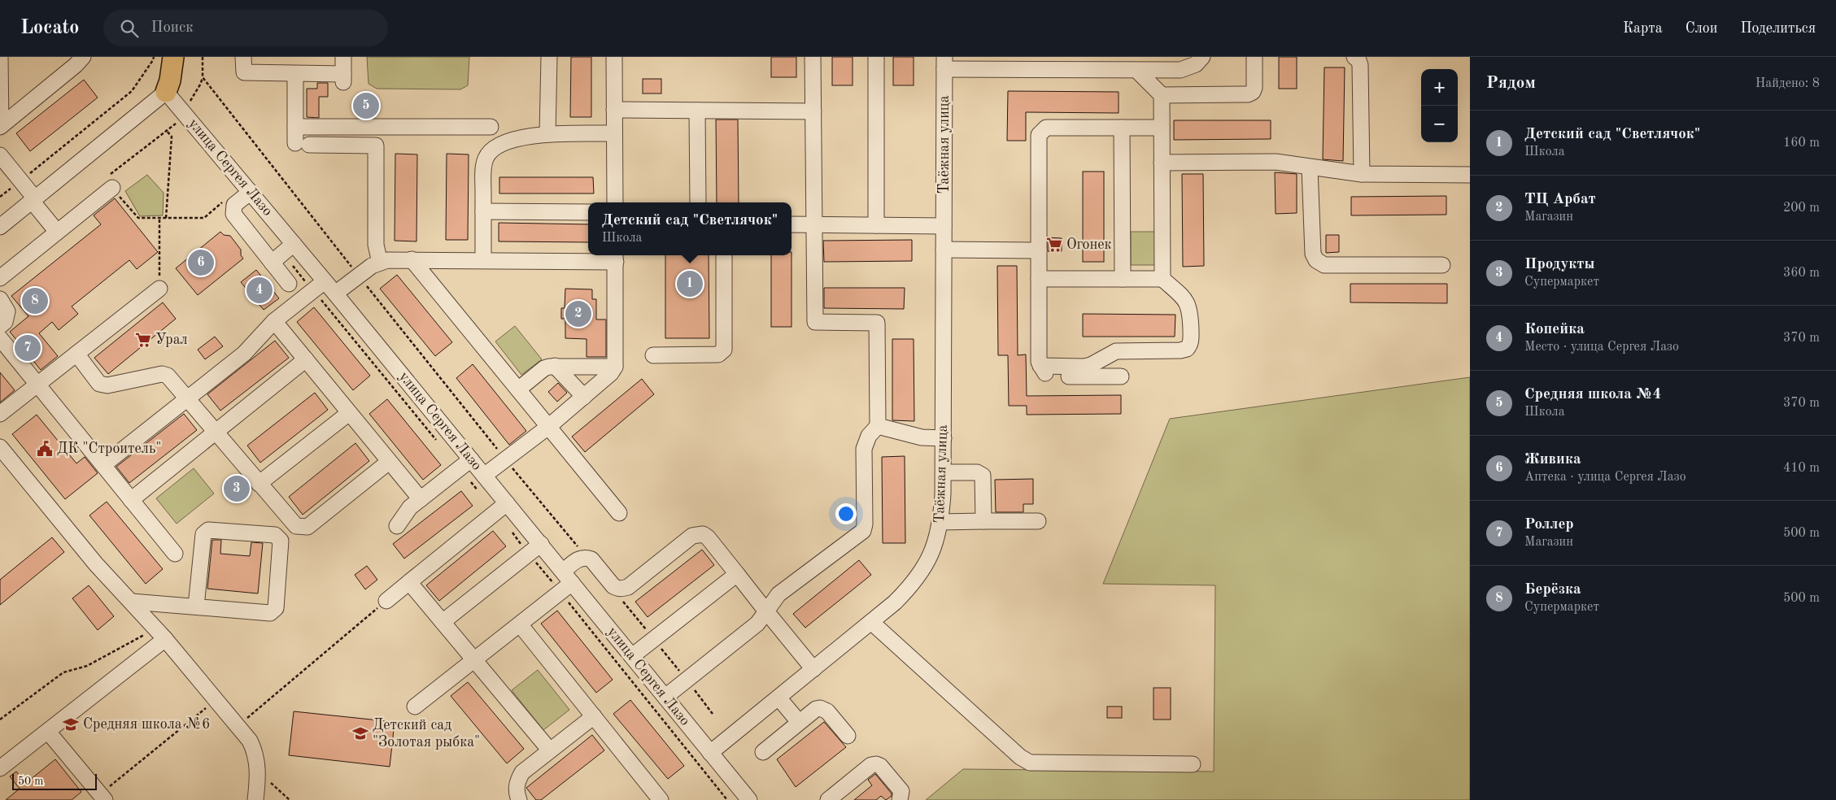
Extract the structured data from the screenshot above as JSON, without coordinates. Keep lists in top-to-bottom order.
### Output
{
  "streets": {
    "street": ["Таёжная улица", "улица Сергея Лазо"]
  },
  "crossings": [
    ["Таёжная улица", "улица Сергея Лазо"]
  ],
  "places": {
    "supermarket": ["Огонек", "Урал"],
    "public building": ["ДК \"Строитель\""],
    "school or university": ["Средняя школа №6", "Детский сад \"Золотая рыбка\""]
  },
  "scale_bar": "50 m",
  "page": {
    "header": "Locato",
    "search": "Поиск",
    "nav": ["Карта", "Слои", "Поделиться"],
    "heading": ["Рядом", "Найдено: 8"],
    "map_buttons": ["+", "−"],
    "pins": [
      "5",
      "6",
      "1",
      "4",
      "8",
      "2",
      "7",
      "3"
    ],
    "list": [
      {
        "mark": "1",
        "name": "Детский сад \"Светлячок\"",
        "note": "Школа",
        "value": "160 m"
      },
      {
        "mark": "2",
        "name": "ТЦ Арбат",
        "note": "Магазин",
        "value": "200 m"
      },
      {
        "mark": "3",
        "name": "Продукты",
        "note": "Супермаркет",
        "value": "360 m"
      },
      {
        "mark": "4",
        "name": "Копейка",
        "note": "Место · улица Сергея Лазо",
        "value": "370 m"
      },
      {
        "mark": "5",
        "name": "Средняя школа №4",
        "note": "Школа",
        "value": "370 m"
      },
      {
        "mark": "6",
        "name": "Живика",
        "note": "Аптека · улица Сергея Лазо",
        "value": "410 m"
      },
      {
        "mark": "7",
        "name": "Роллер",
        "note": "Магазин",
        "value": "500 m"
      },
      {
        "mark": "8",
        "name": "Берёзка",
        "note": "Супермаркет",
        "value": "500 m"
      }
    ],
    "popup": ["Детский сад \"Светлячок\"", "Школа"],
    "scale": "50 m"
  }
}
